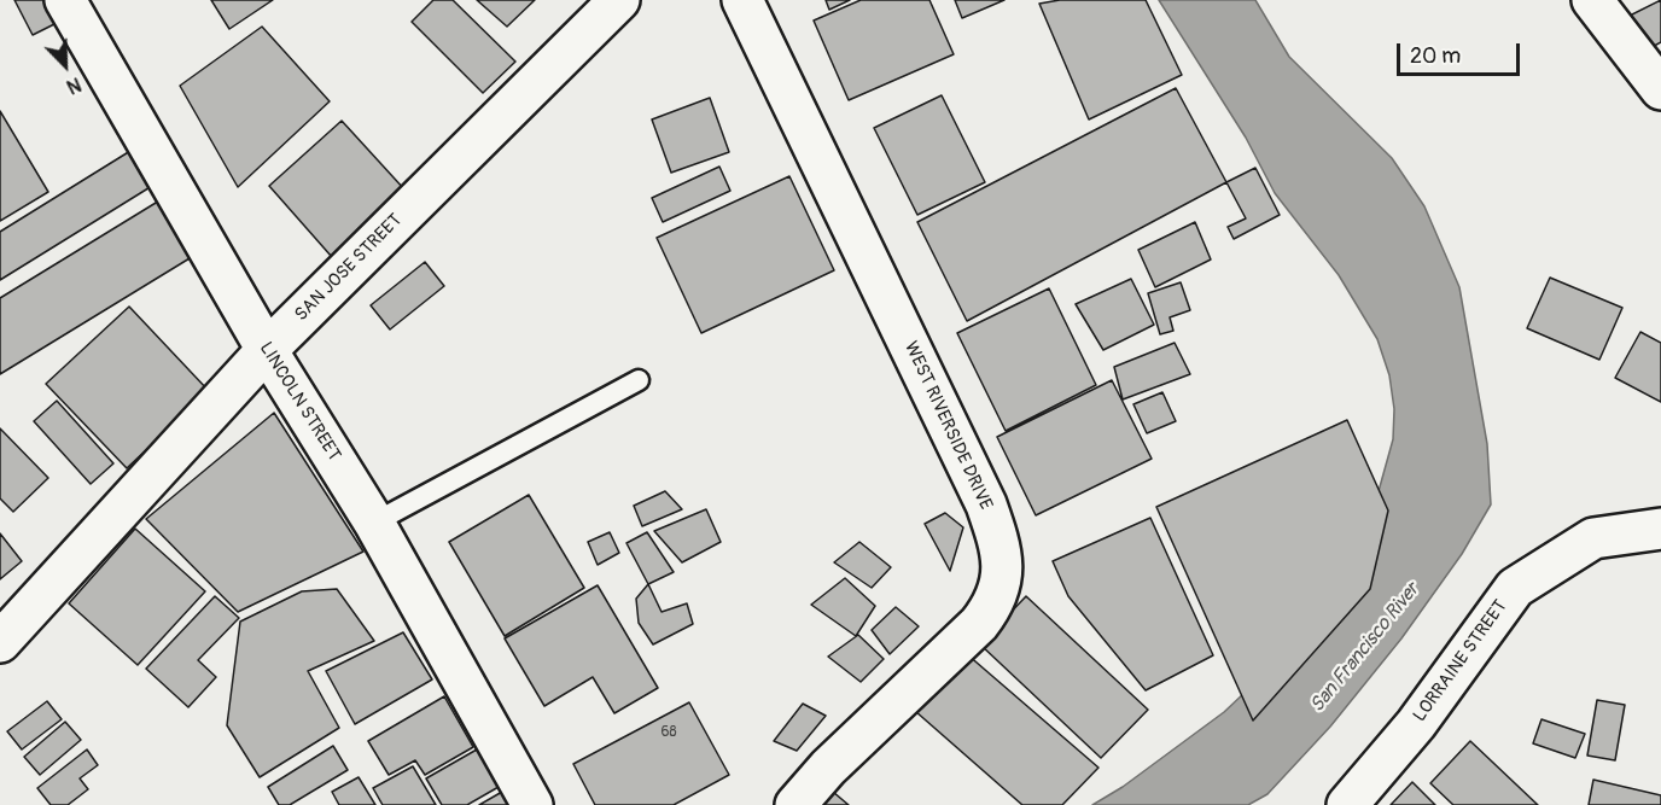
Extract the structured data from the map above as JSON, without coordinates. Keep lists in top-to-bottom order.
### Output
{
  "streets": {
    "street": [
      "SAN JOSE STREET",
      "LINCOLN STREET",
      "WEST RIVERSIDE DRIVE",
      "LORRAINE STREET"
    ]
  },
  "crossings": [
    ["SAN JOSE STREET", "LINCOLN STREET"]
  ],
  "water": ["San Francisco River"],
  "house_numbers": ["68"],
  "scale_bar": "20 m",
  "north": "bottom right"
}
